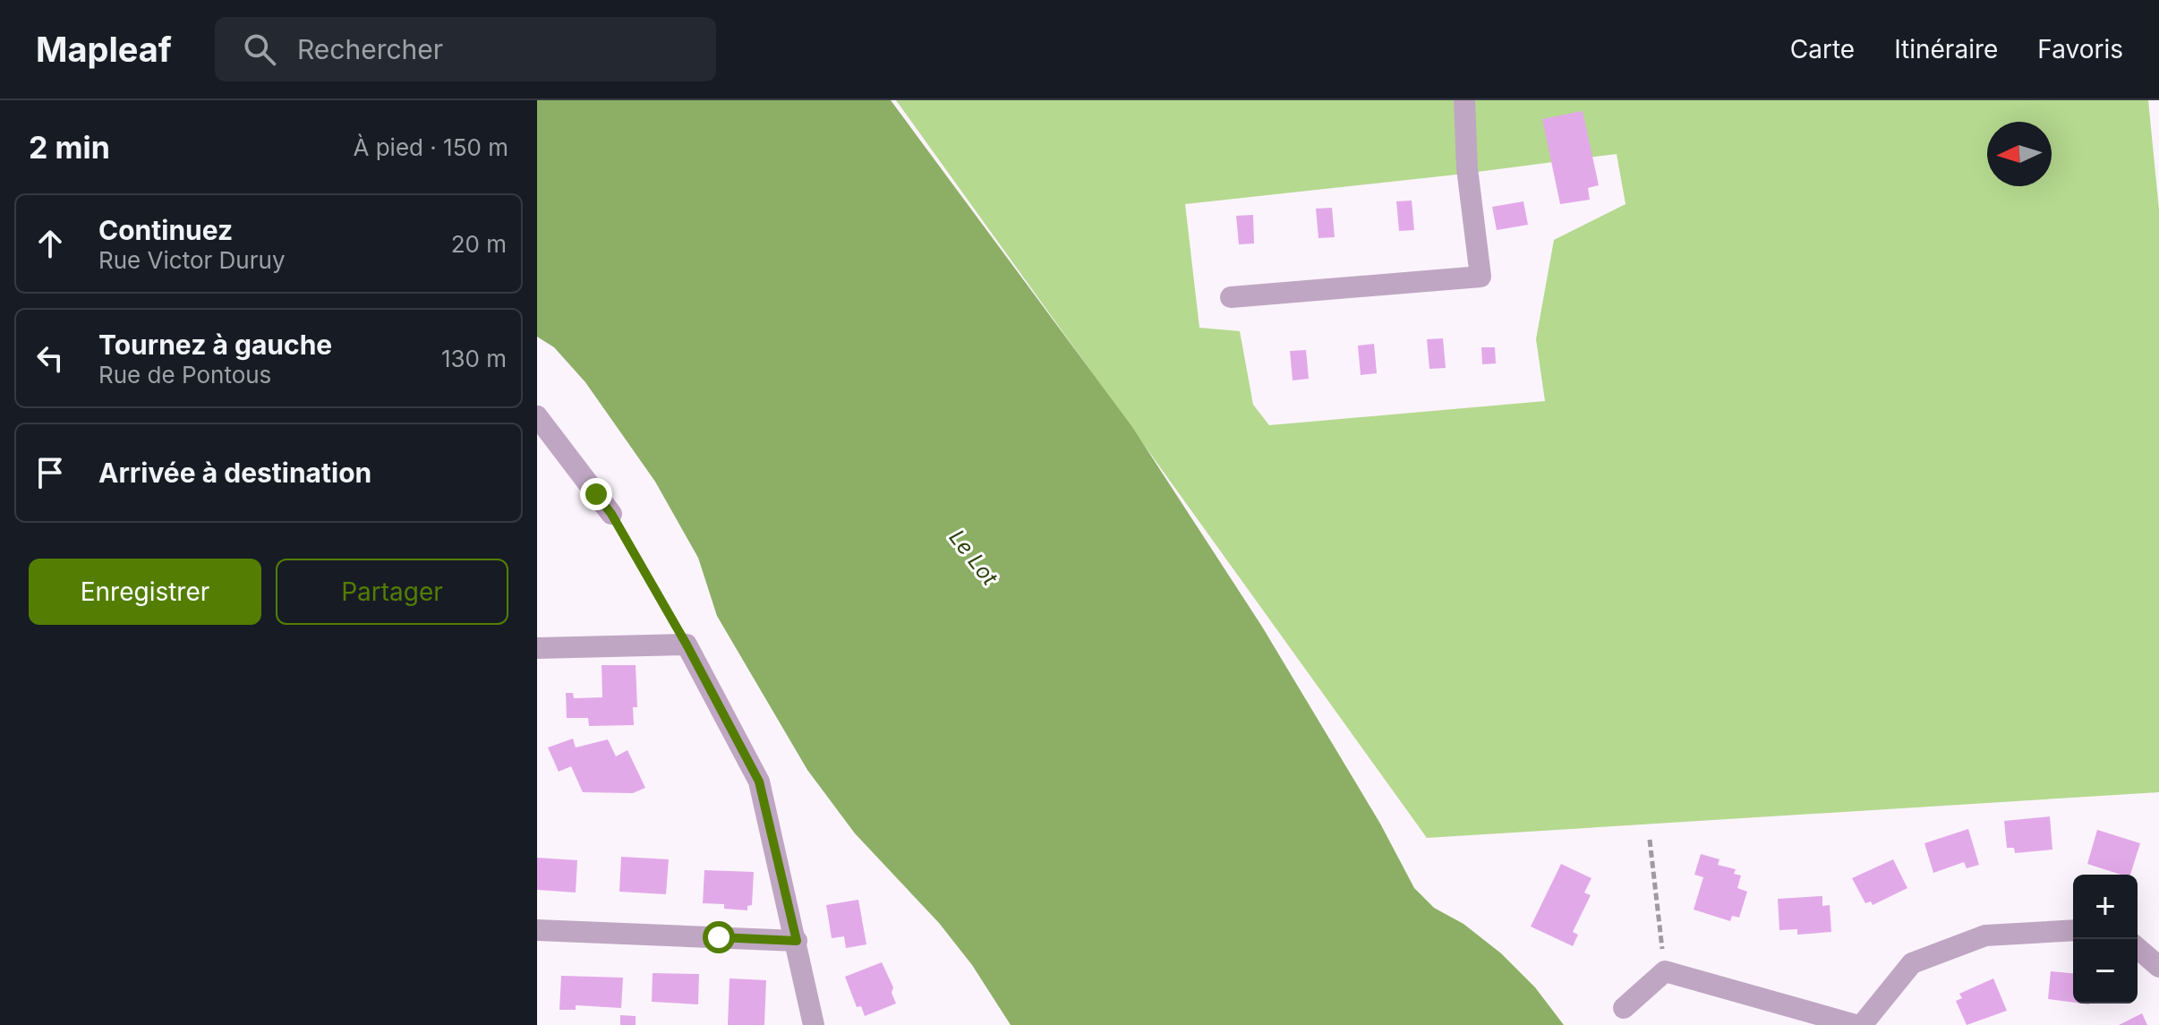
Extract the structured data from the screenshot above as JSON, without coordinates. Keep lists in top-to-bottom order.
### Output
{
  "water": ["Le Lot"],
  "north": "left",
  "page": {
    "header": "Mapleaf",
    "search": "Rechercher",
    "nav": ["Carte", "Itinéraire", "Favoris"],
    "heading": ["2 min", "À pied · 150 m"],
    "list": [
      ["Continuez", "Rue Victor Duruy", "20 m"],
      ["Tournez à gauche", "Rue de Pontous", "130 m"],
      "Arrivée à destination"
    ],
    "buttons": ["Enregistrer", "Partager"],
    "map_buttons": ["+", "−"]
  }
}
